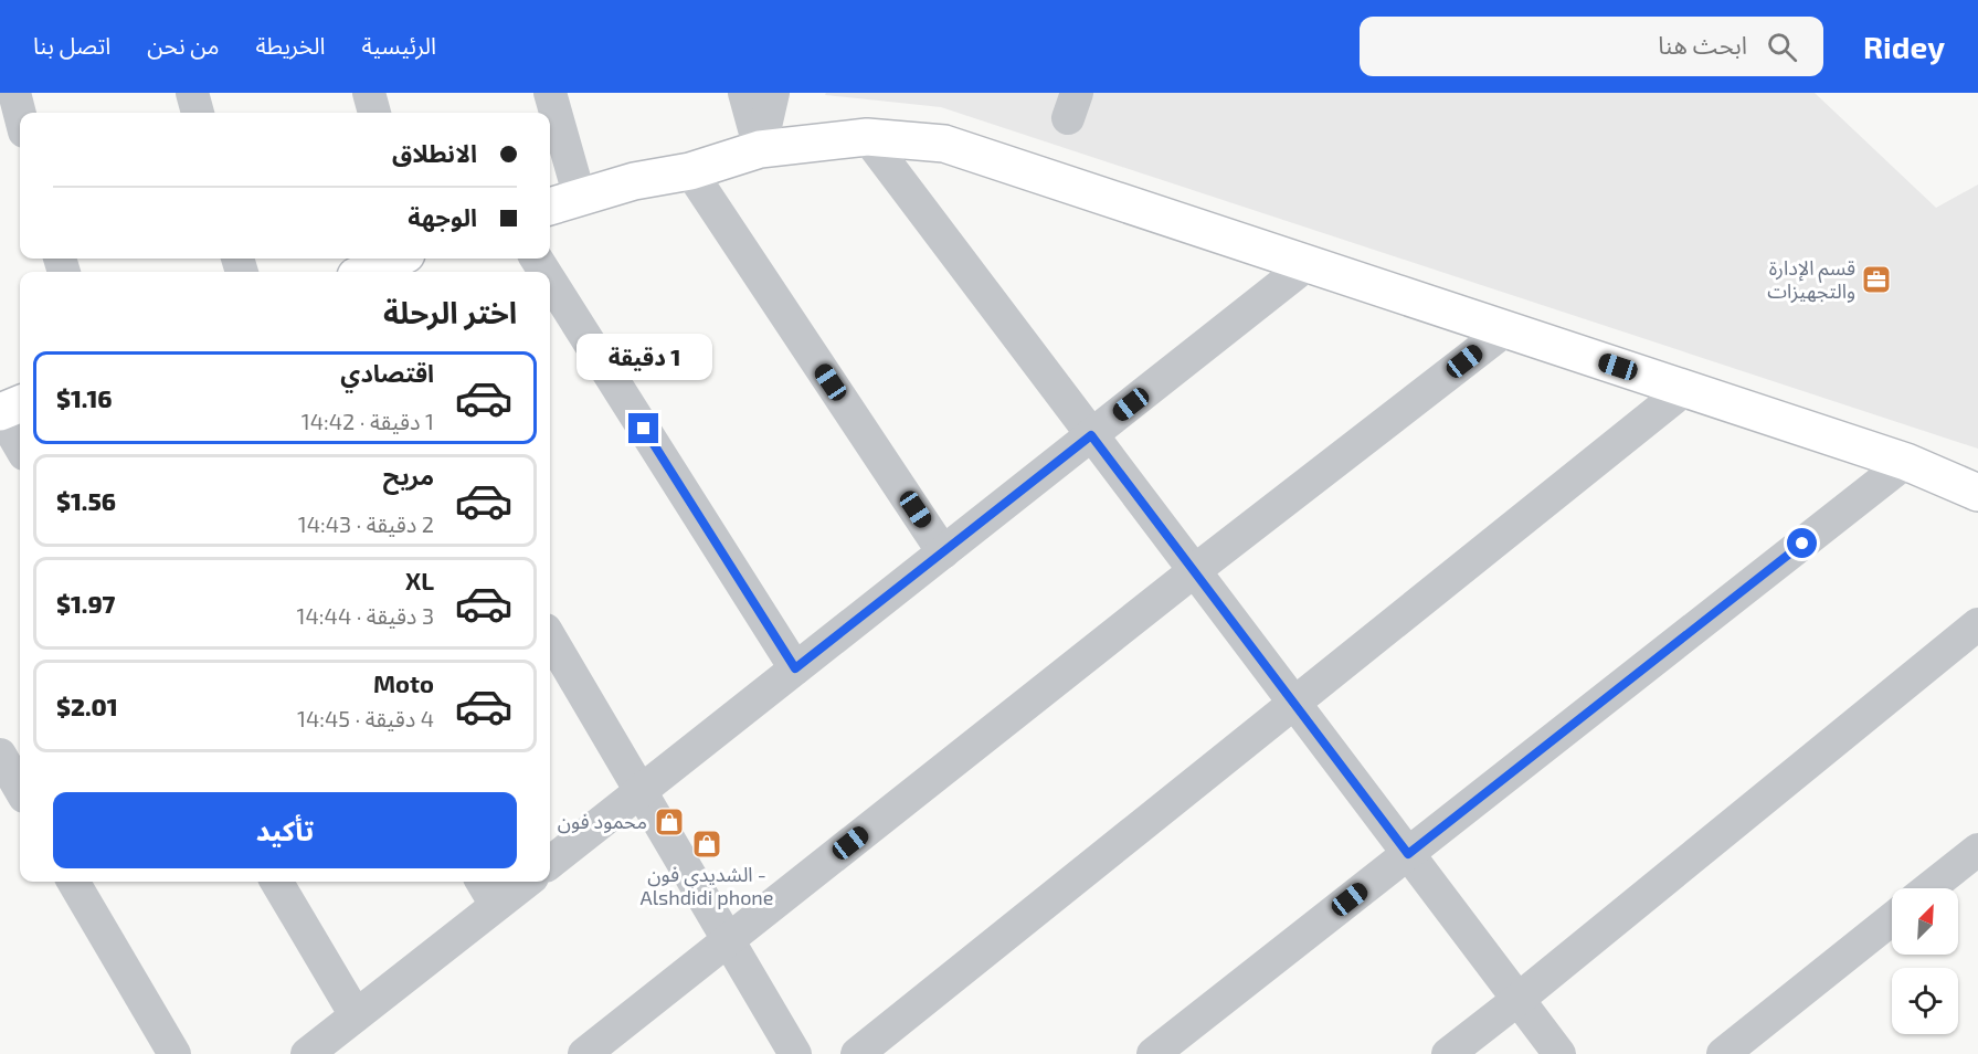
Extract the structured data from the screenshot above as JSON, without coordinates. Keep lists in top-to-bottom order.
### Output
{
  "places": {
    "office": ["قسم الإدارة والتجهيزات"],
    "shop": ["محمود فون", "الشديدي فون - Alshdidi phone"]
  },
  "north": "top right",
  "page": {
    "header": "Ridey",
    "search": "ابحث هنا",
    "nav": [
      "الرئيسية",
      "الخريطة",
      "من نحن",
      "اتصل بنا"
    ],
    "banner": ["الانطلاق", "الوجهة"],
    "heading": "اختر الرحلة",
    "bubble": "1 دقيقة",
    "list": [
      {
        "name": "اقتصادي",
        "note": "1 دقيقة · 14:42",
        "value": "$1.16"
      },
      {
        "name": "مريح",
        "note": "2 دقيقة · 14:43",
        "value": "$1.56"
      },
      {
        "name": "XL",
        "note": "3 دقيقة · 14:44",
        "value": "$1.97"
      },
      {
        "name": "Moto",
        "note": "4 دقيقة · 14:45",
        "value": "$2.01"
      }
    ],
    "buttons": "تأكيد"
  }
}
